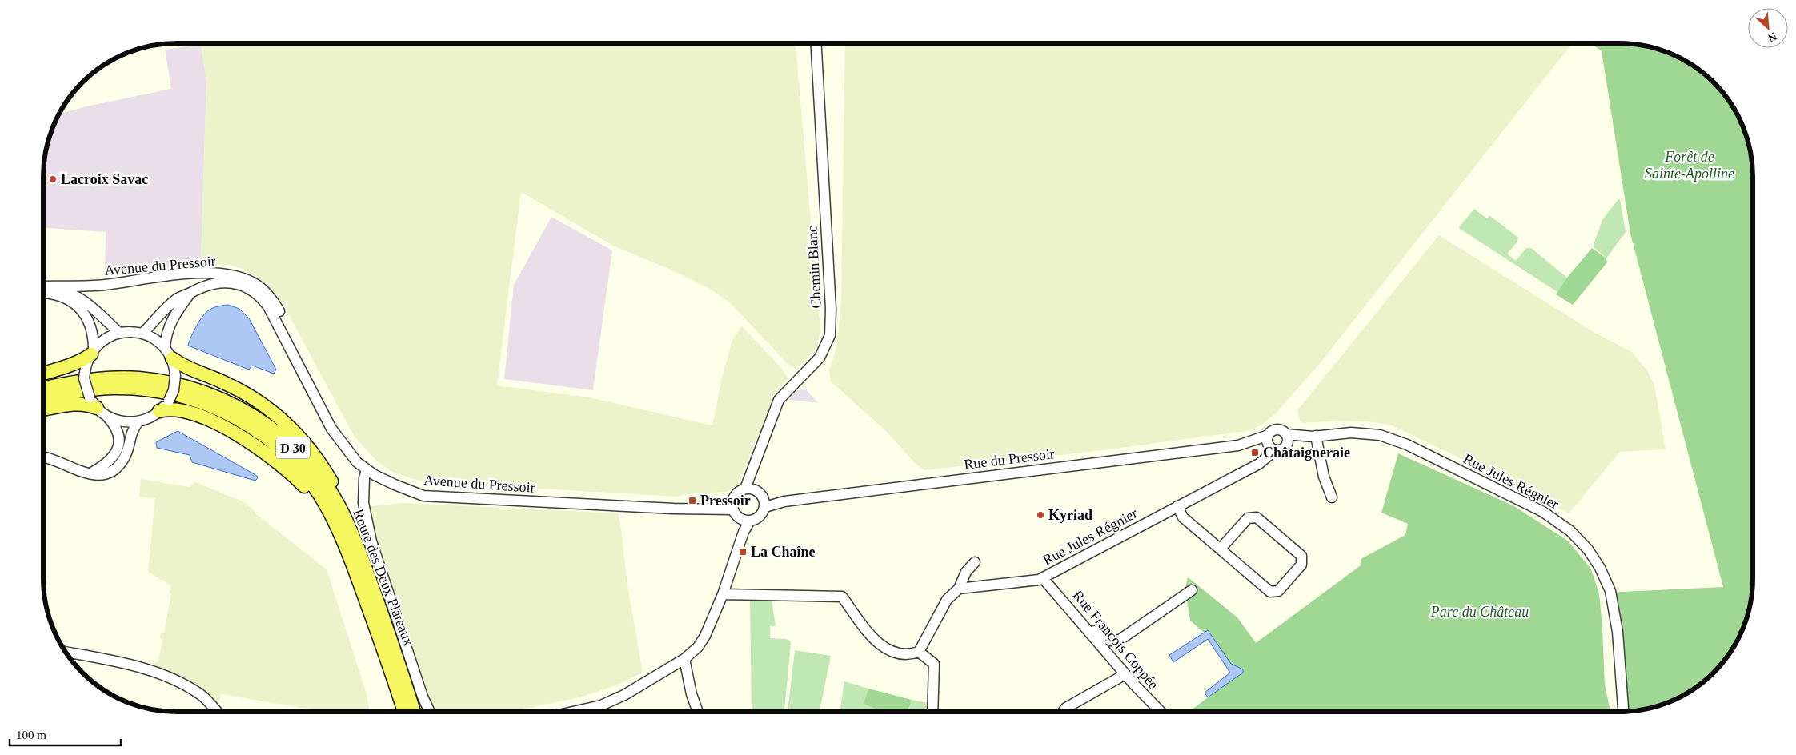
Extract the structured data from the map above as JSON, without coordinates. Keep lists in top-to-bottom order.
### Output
{
  "streets": {
    "main road": ["D 30", "Route des Deux Plateaux"],
    "street": [
      "Avenue du Pressoir",
      "Chemin Blanc",
      "Rue du Pressoir",
      "Rue Jules Régnier",
      "Rue François Coppée"
    ]
  },
  "crossings": [
    ["Avenue du Pressoir", "Chemin Blanc"],
    ["Avenue du Pressoir", "Rue du Pressoir"],
    ["Chemin Blanc", "Rue du Pressoir"],
    ["Rue du Pressoir", "Rue Jules Régnier"],
    ["Rue Jules Régnier", "Rue François Coppée"]
  ],
  "parks": ["Forêt de Sainte-Apolline", "Parc du Château"],
  "places": {
    "other": ["Lacroix Savac", "Kyriad"],
    "transit": ["Châtaigneraie", "Pressoir", "La Chaîne"]
  },
  "scale_bar": "100 m",
  "north": "bottom right"
}
